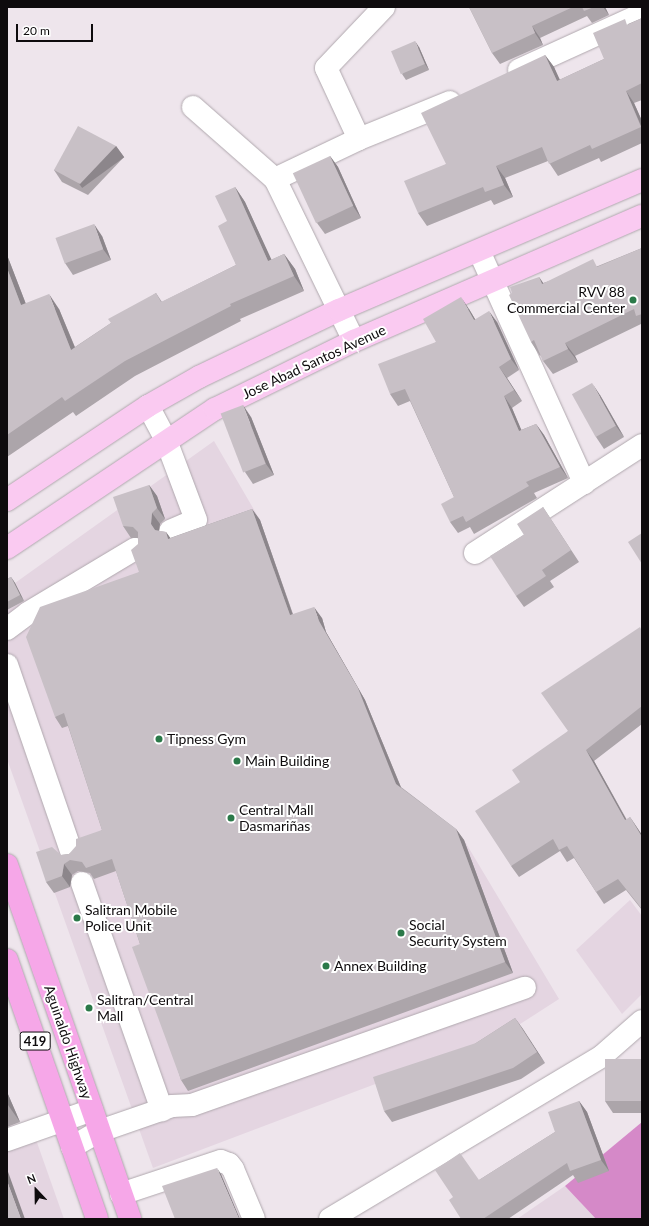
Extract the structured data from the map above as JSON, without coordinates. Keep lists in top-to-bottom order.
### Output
{
  "streets": {
    "highway": ["419", "Aguinaldo Highway"],
    "main road": ["Jose Abad Santos Avenue"]
  },
  "places": [
    "RVV 88 Commercial Center",
    "Tipness Gym",
    "Main Building",
    "Central Mall Dasmariñas",
    "Salitran Mobile Police Unit",
    "Social Security System",
    "Annex Building",
    "Salitran/Central Mall"
  ],
  "scale_bar": "20 m",
  "north": "top"
}
